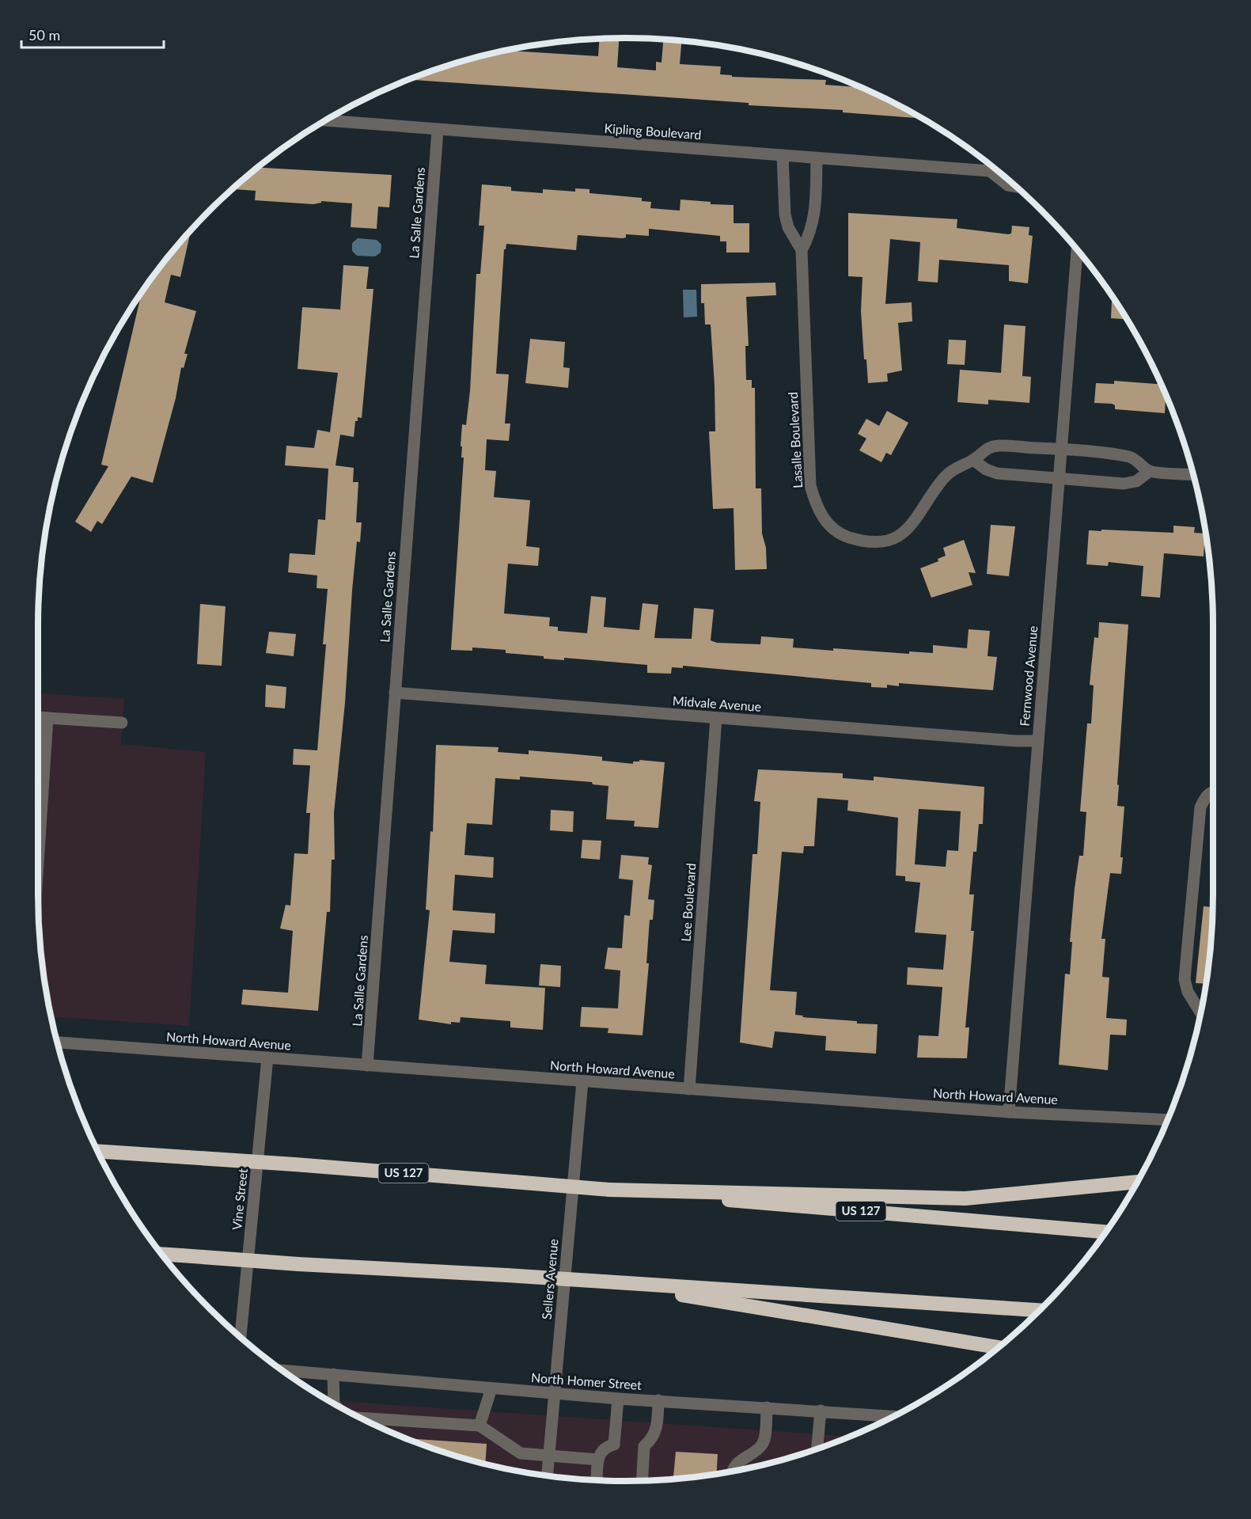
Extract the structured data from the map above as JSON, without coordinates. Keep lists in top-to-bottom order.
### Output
{
  "streets": {
    "highway": ["US 127"],
    "street": [
      "Kipling Boulevard",
      "La Salle Gardens",
      "Lasalle Boulevard",
      "Fernwood Avenue",
      "Midvale Avenue",
      "Lee Boulevard",
      "North Howard Avenue",
      "Vine Street",
      "Sellers Avenue",
      "North Homer Street"
    ]
  },
  "crossings": [
    ["Kipling Boulevard", "La Salle Gardens"],
    ["Kipling Boulevard", "Lasalle Boulevard"],
    ["La Salle Gardens", "Midvale Avenue"],
    ["La Salle Gardens", "North Howard Avenue"],
    ["Lasalle Boulevard", "Fernwood Avenue"],
    ["Fernwood Avenue", "Midvale Avenue"],
    ["Fernwood Avenue", "North Howard Avenue"],
    ["Midvale Avenue", "Lee Boulevard"],
    ["Lee Boulevard", "North Howard Avenue"],
    ["North Howard Avenue", "Vine Street"],
    ["North Howard Avenue", "Sellers Avenue"],
    ["Sellers Avenue", "North Homer Street"]
  ],
  "scale_bar": "50 m"
}
